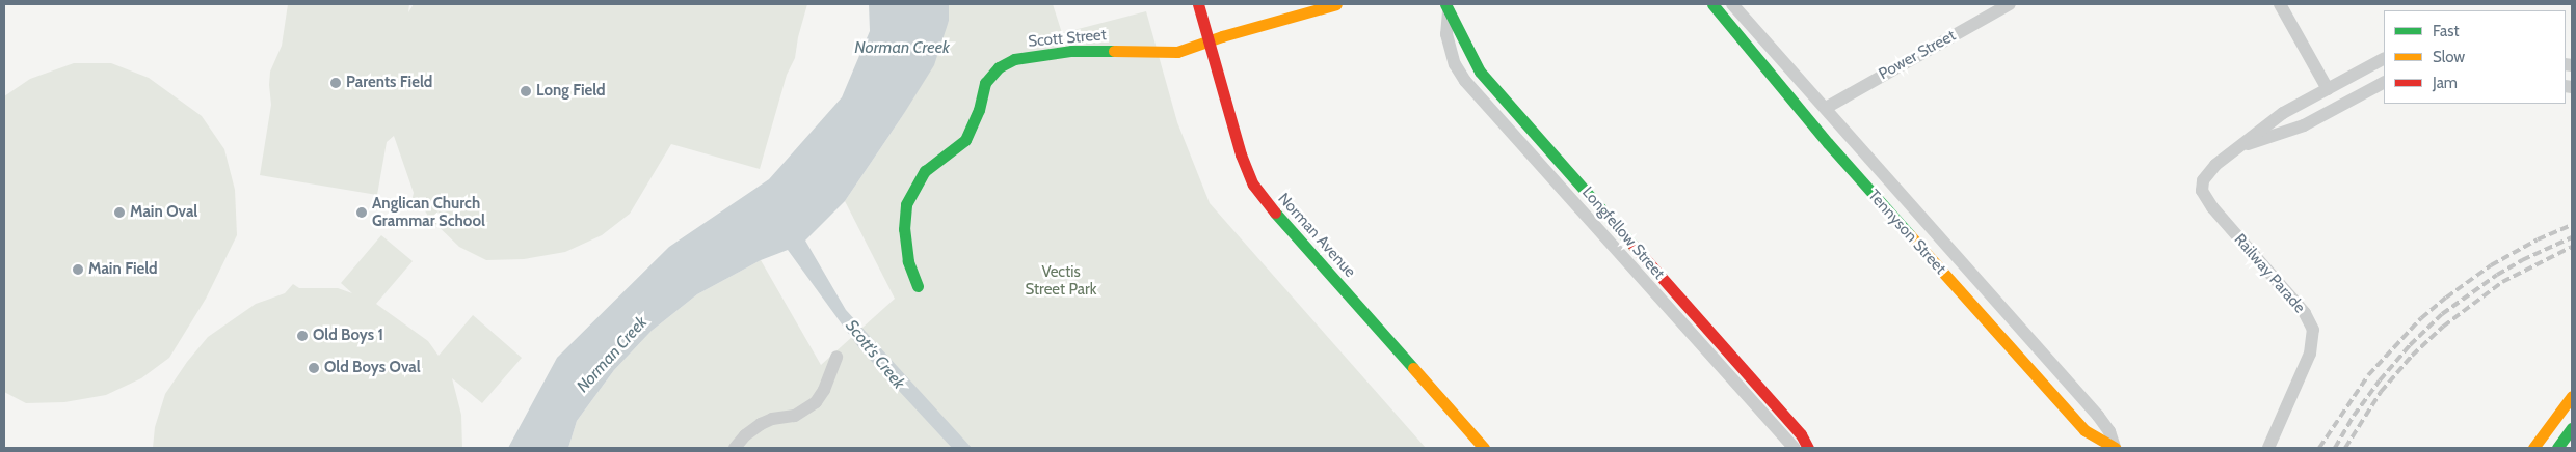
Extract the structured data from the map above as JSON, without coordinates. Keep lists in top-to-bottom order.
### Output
{
  "streets": {
    "street": [
      "Scott Street",
      "Power Street",
      "Tennyson Street",
      "Longfellow Street",
      "Norman Avenue",
      "Railway Parade"
    ]
  },
  "crossings": [
    ["Scott Street", "Norman Avenue"],
    ["Power Street", "Tennyson Street"]
  ],
  "water": ["Norman Creek", "Scott's Creek"],
  "parks": ["Vectis Street Park"],
  "places": [
    "Parents Field",
    "Long Field",
    "Main Oval",
    "Anglican Church Grammar School",
    "Main Field",
    "Old Boys 1",
    "Old Boys Oval"
  ],
  "legend": ["Fast", "Slow", "Jam"]
}
